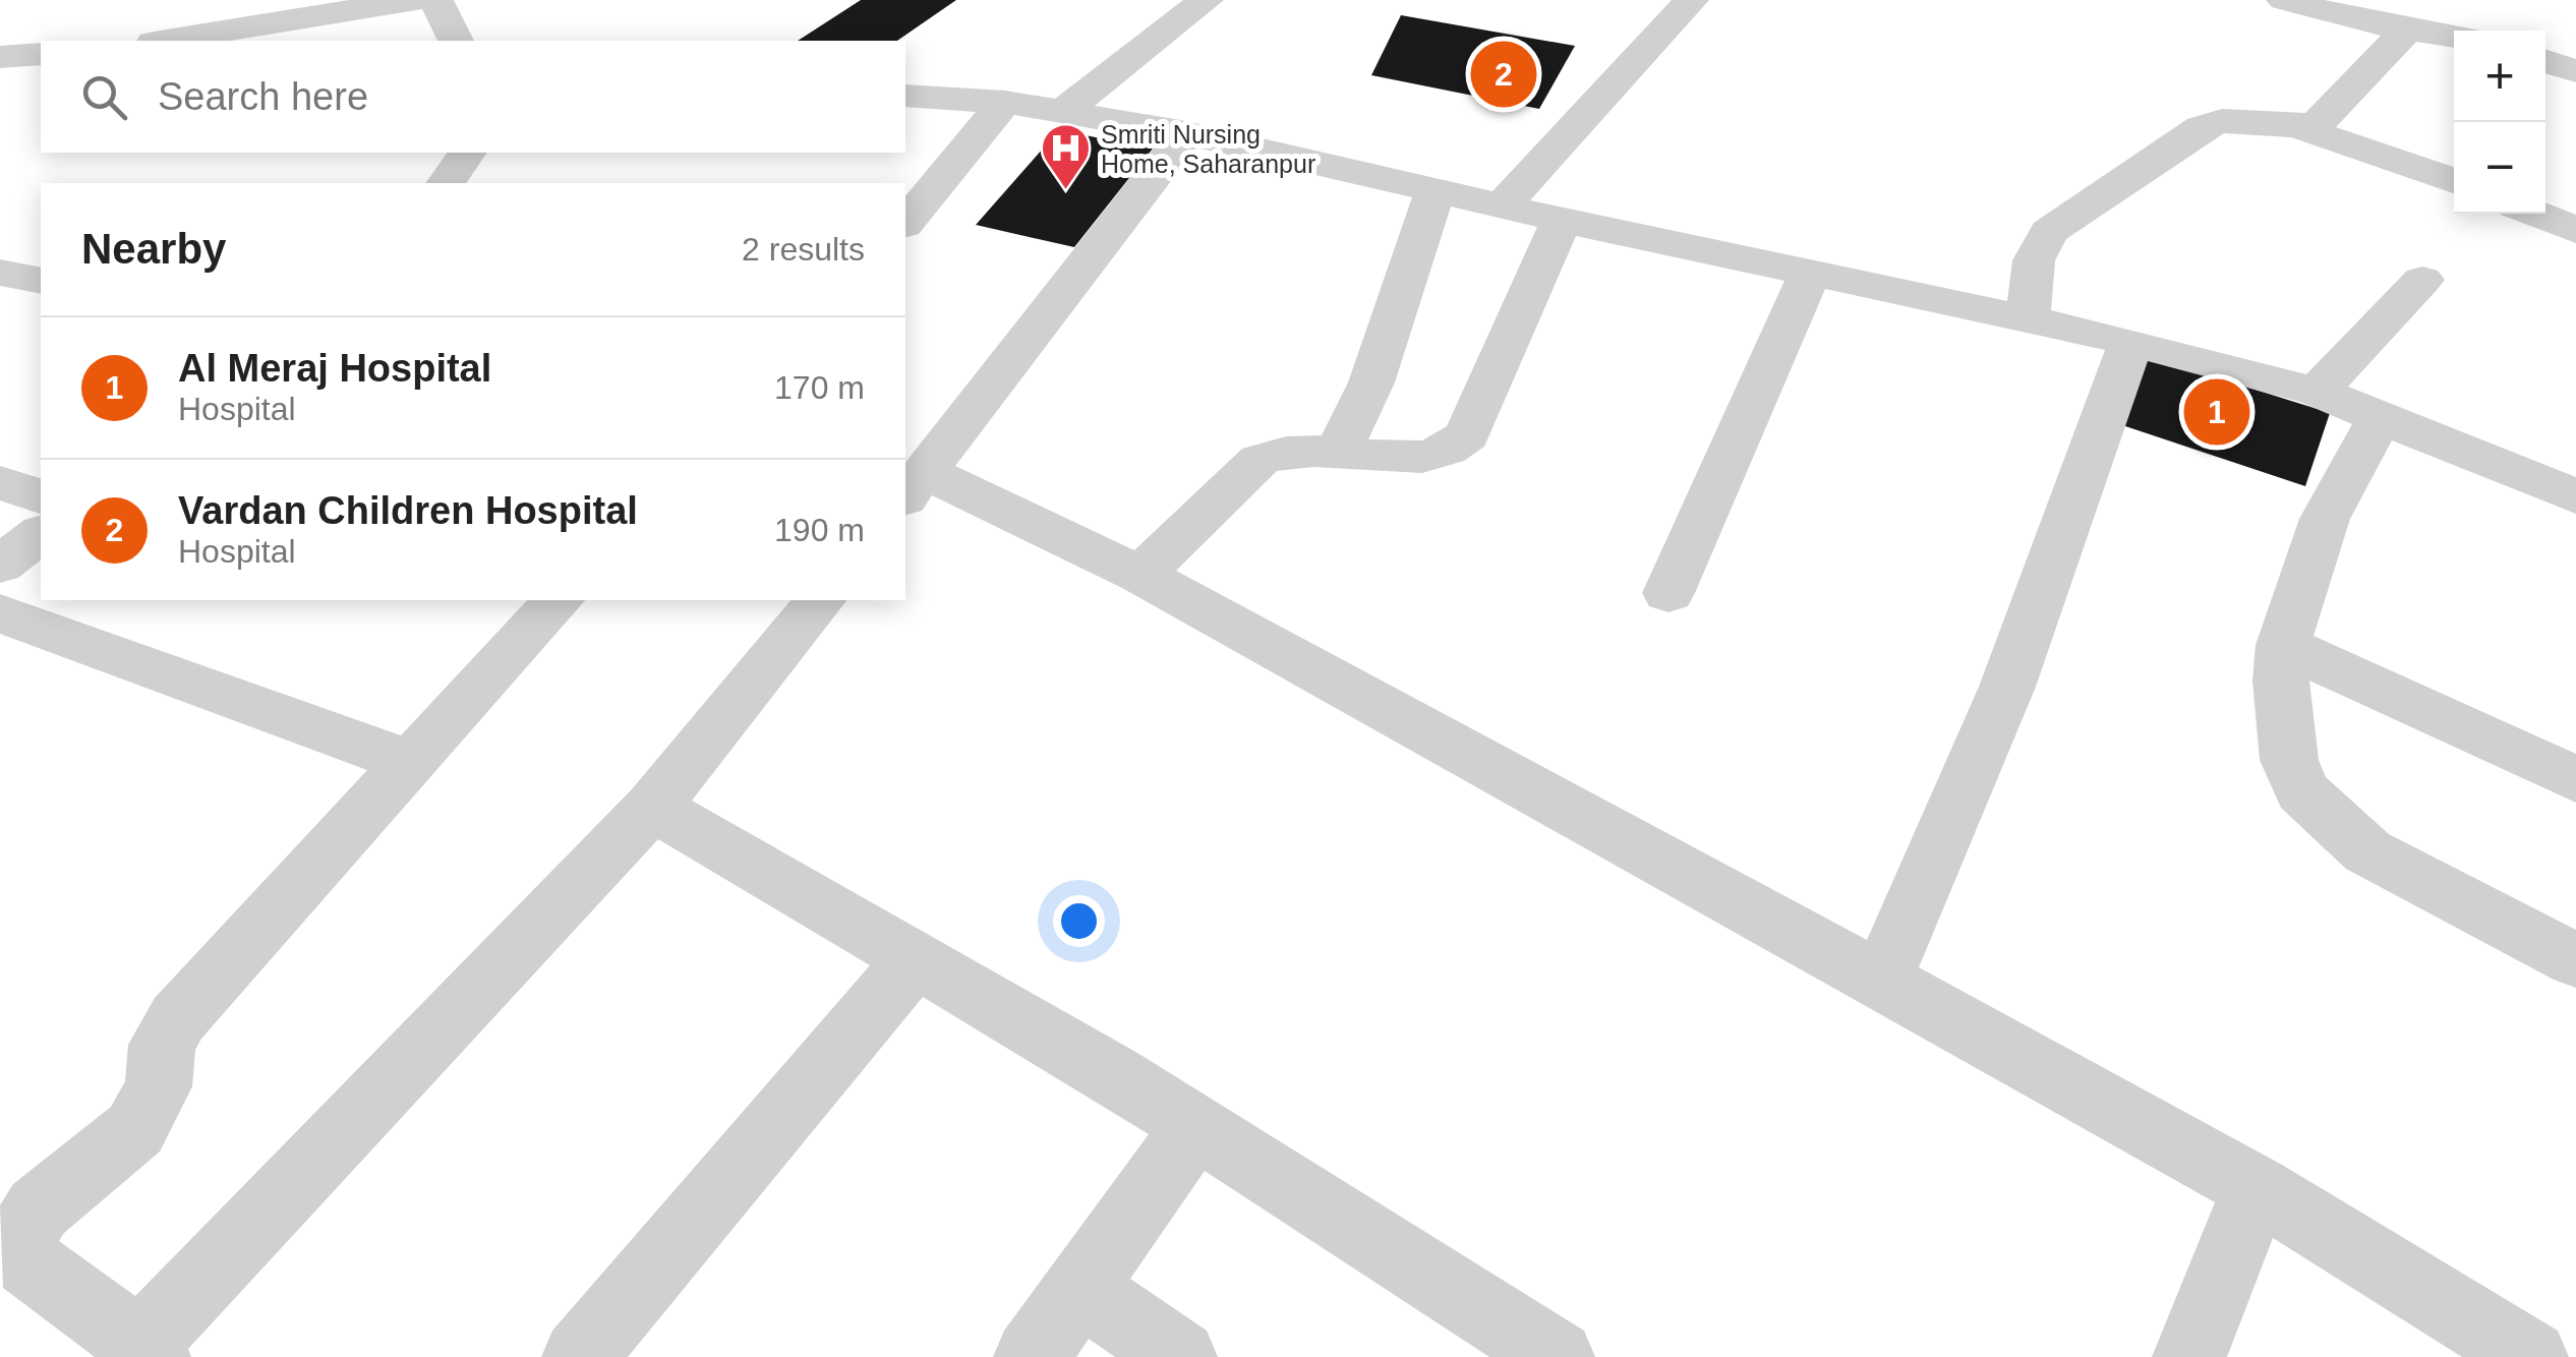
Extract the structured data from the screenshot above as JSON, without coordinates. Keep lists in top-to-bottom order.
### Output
{
  "places": {
    "hospital": ["Smriti Nursing Home, Saharanpur"]
  },
  "page": {
    "map_buttons": ["+", "−"],
    "pins": ["2", "1"],
    "search": "Search here",
    "heading": ["Nearby", "2 results"],
    "list": [
      {
        "mark": "1",
        "name": "Al Meraj Hospital",
        "note": "Hospital",
        "value": "170 m"
      },
      {
        "mark": "2",
        "name": "Vardan Children Hospital",
        "note": "Hospital",
        "value": "190 m"
      }
    ]
  }
}
